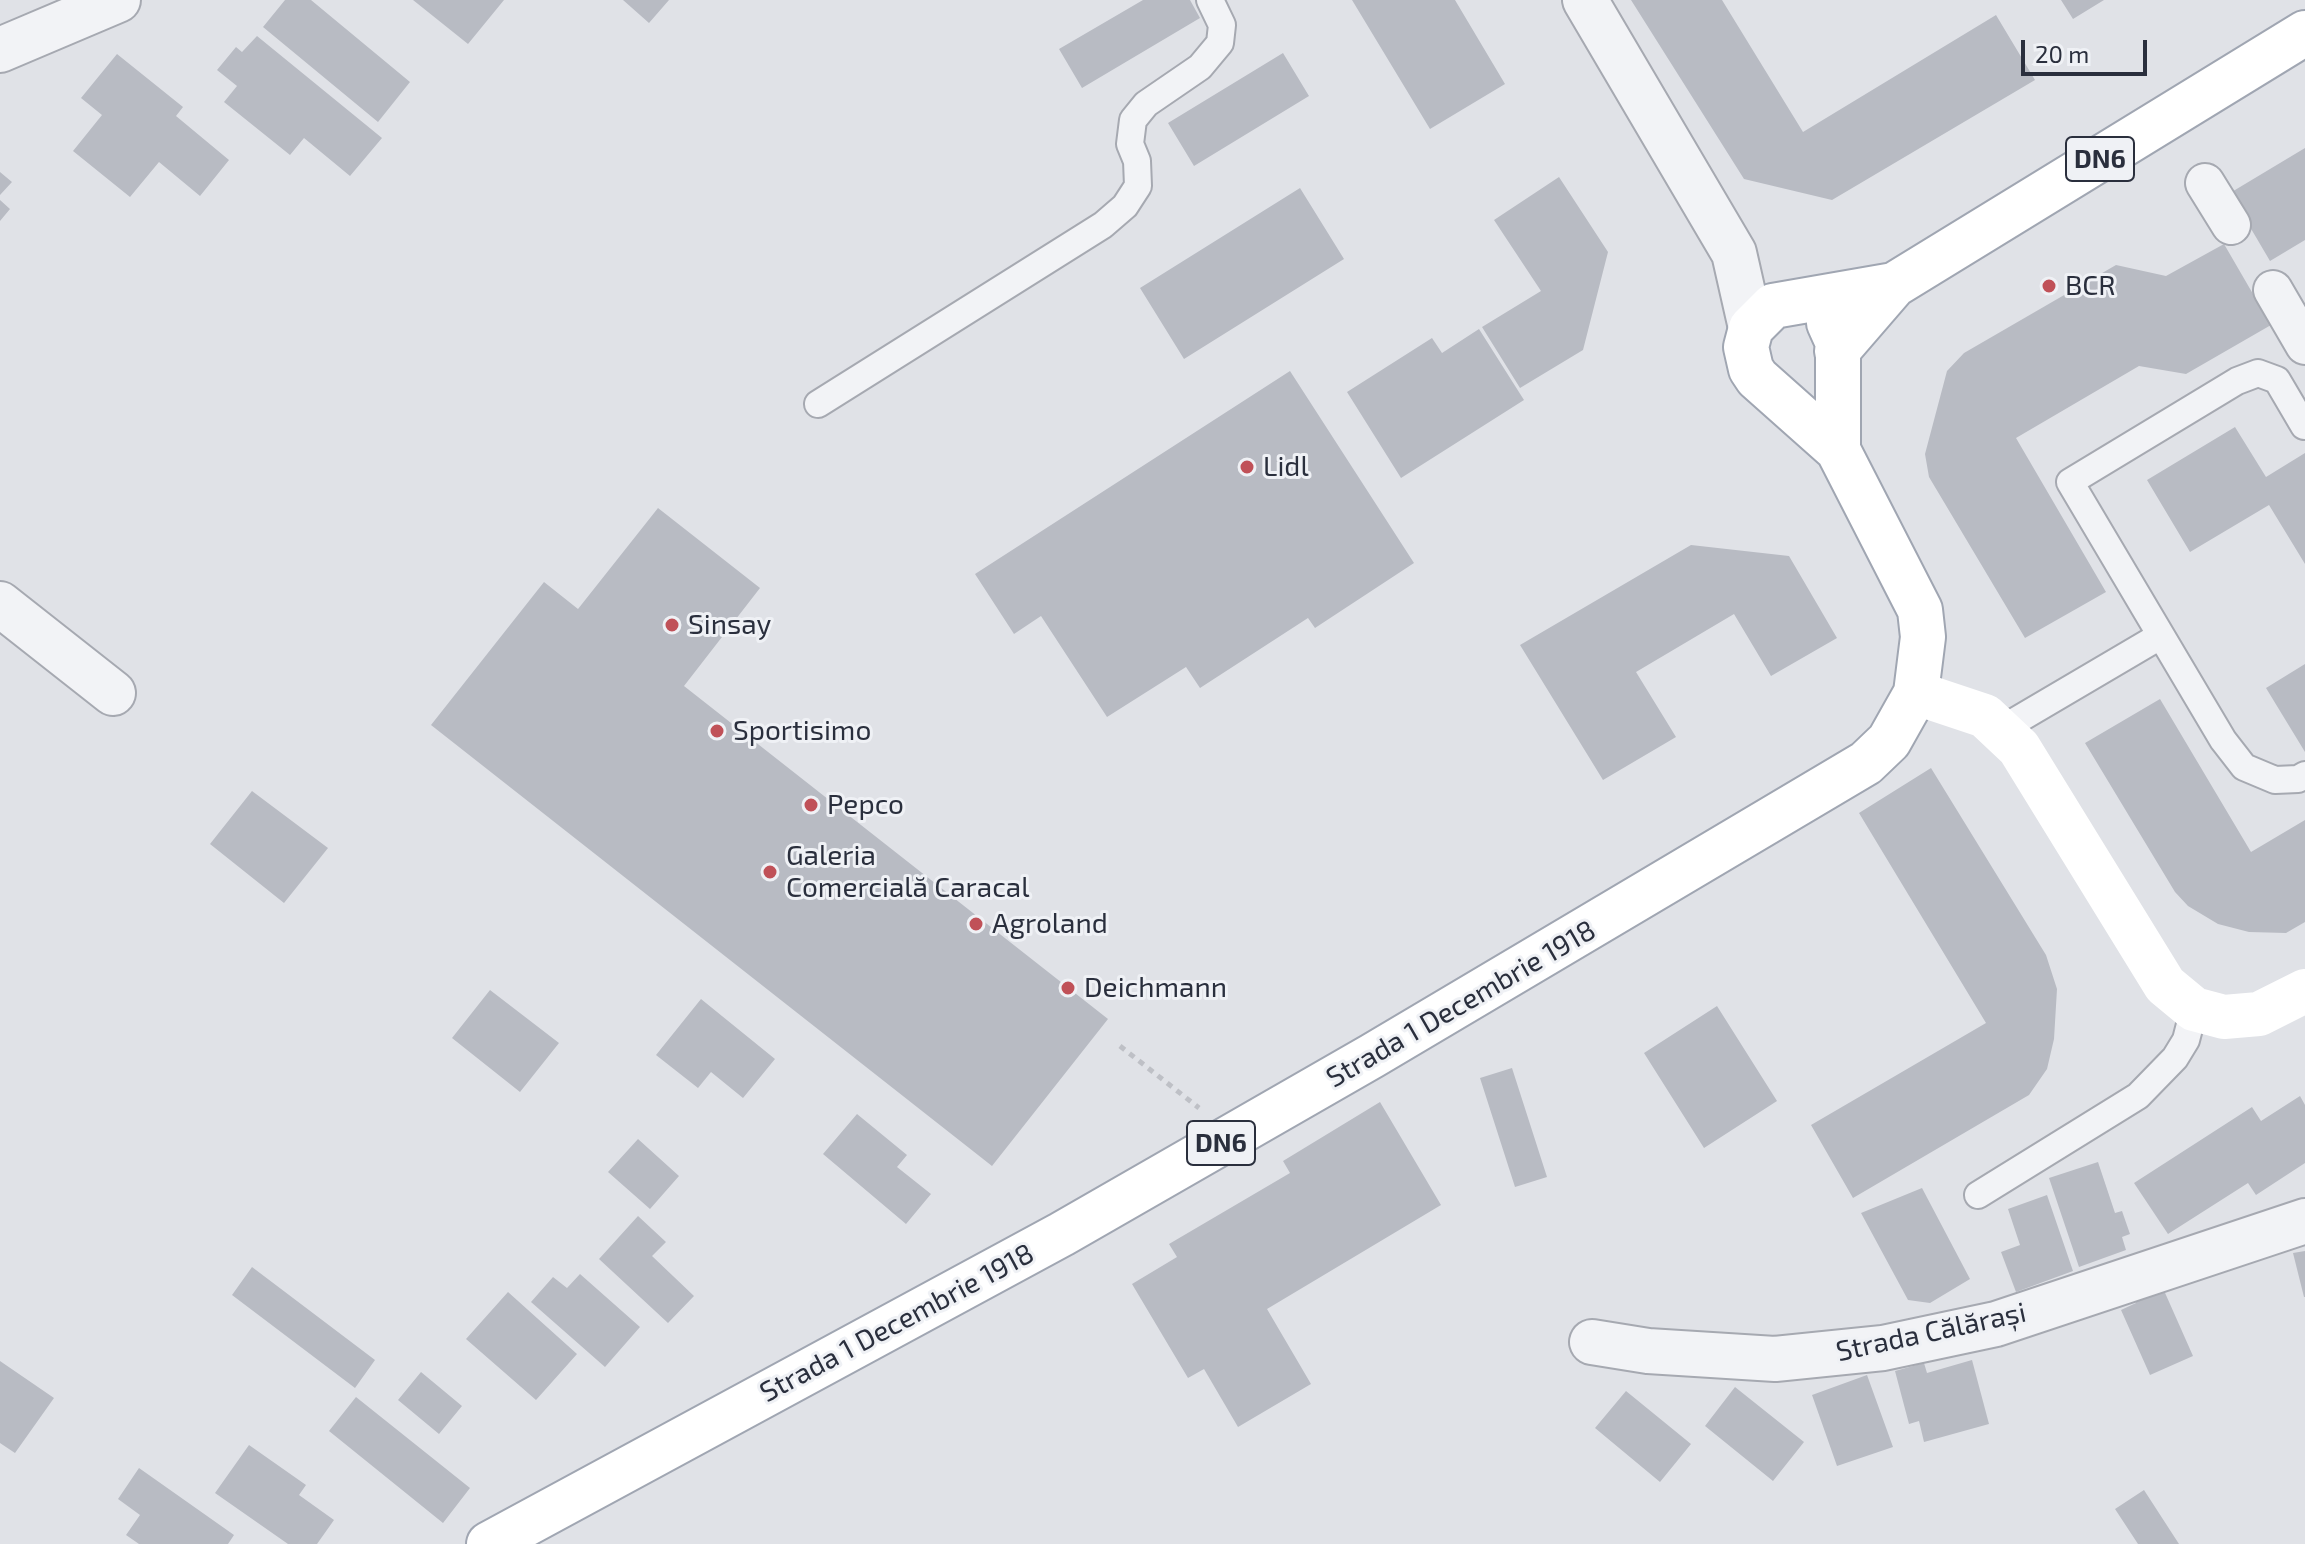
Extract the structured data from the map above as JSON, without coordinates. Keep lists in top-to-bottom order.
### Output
{
  "streets": {
    "main road": ["DN6", "Strada 1 Decembrie 1918"],
    "street": ["Strada Călărași"]
  },
  "crossings": [
    ["DN6", "Strada 1 Decembrie 1918"]
  ],
  "places": [
    "BCR",
    "Lidl",
    "Sinsay",
    "Sportisimo",
    "Pepco",
    "Galeria Comercială Caracal",
    "Agroland",
    "Deichmann"
  ],
  "scale_bar": "20 m"
}
